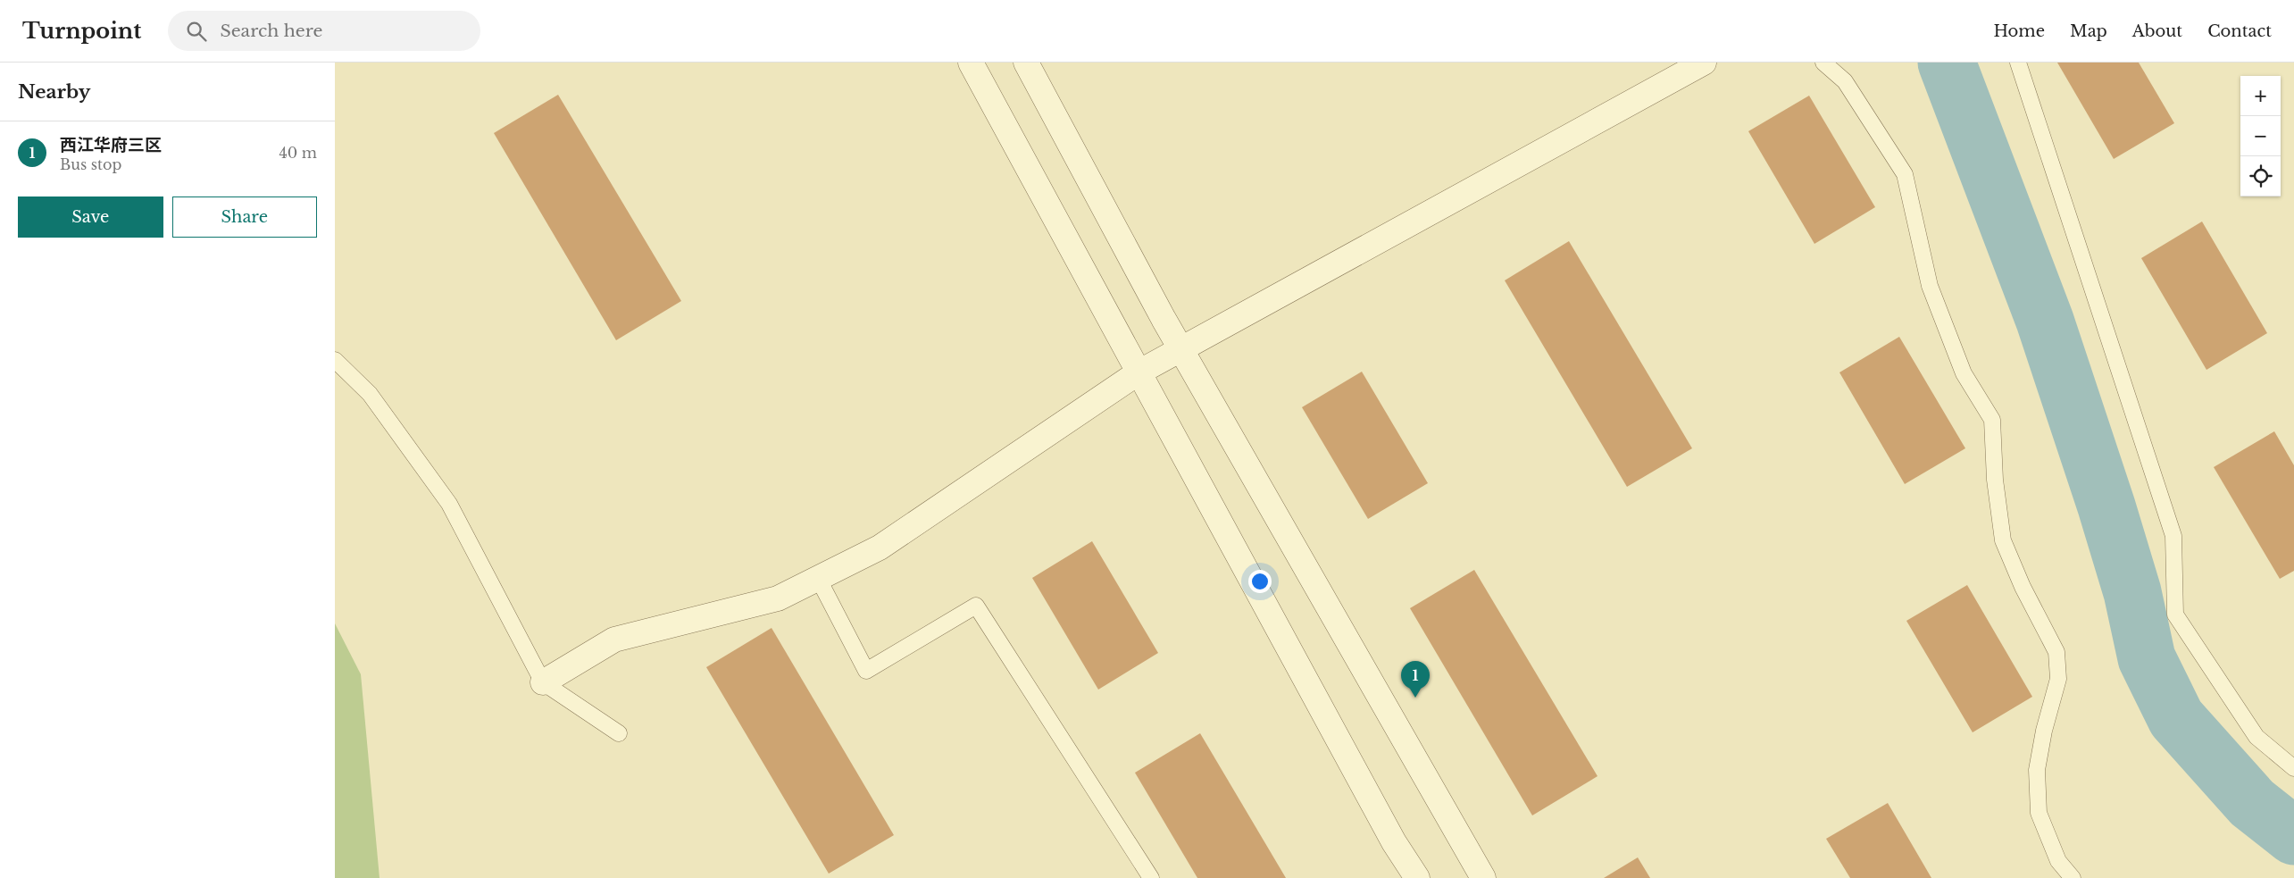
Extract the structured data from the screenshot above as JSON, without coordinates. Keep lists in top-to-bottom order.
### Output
{
  "page": {
    "header": "Turnpoint",
    "search": "Search here",
    "nav": [
      "Home",
      "Map",
      "About",
      "Contact"
    ],
    "heading": "Nearby",
    "map_buttons": ["+", "−"],
    "list": [
      {
        "mark": "1",
        "name": "西江华府三区",
        "note": "Bus stop",
        "value": "40 m"
      }
    ],
    "buttons": ["Save", "Share"],
    "pins": "1"
  }
}
